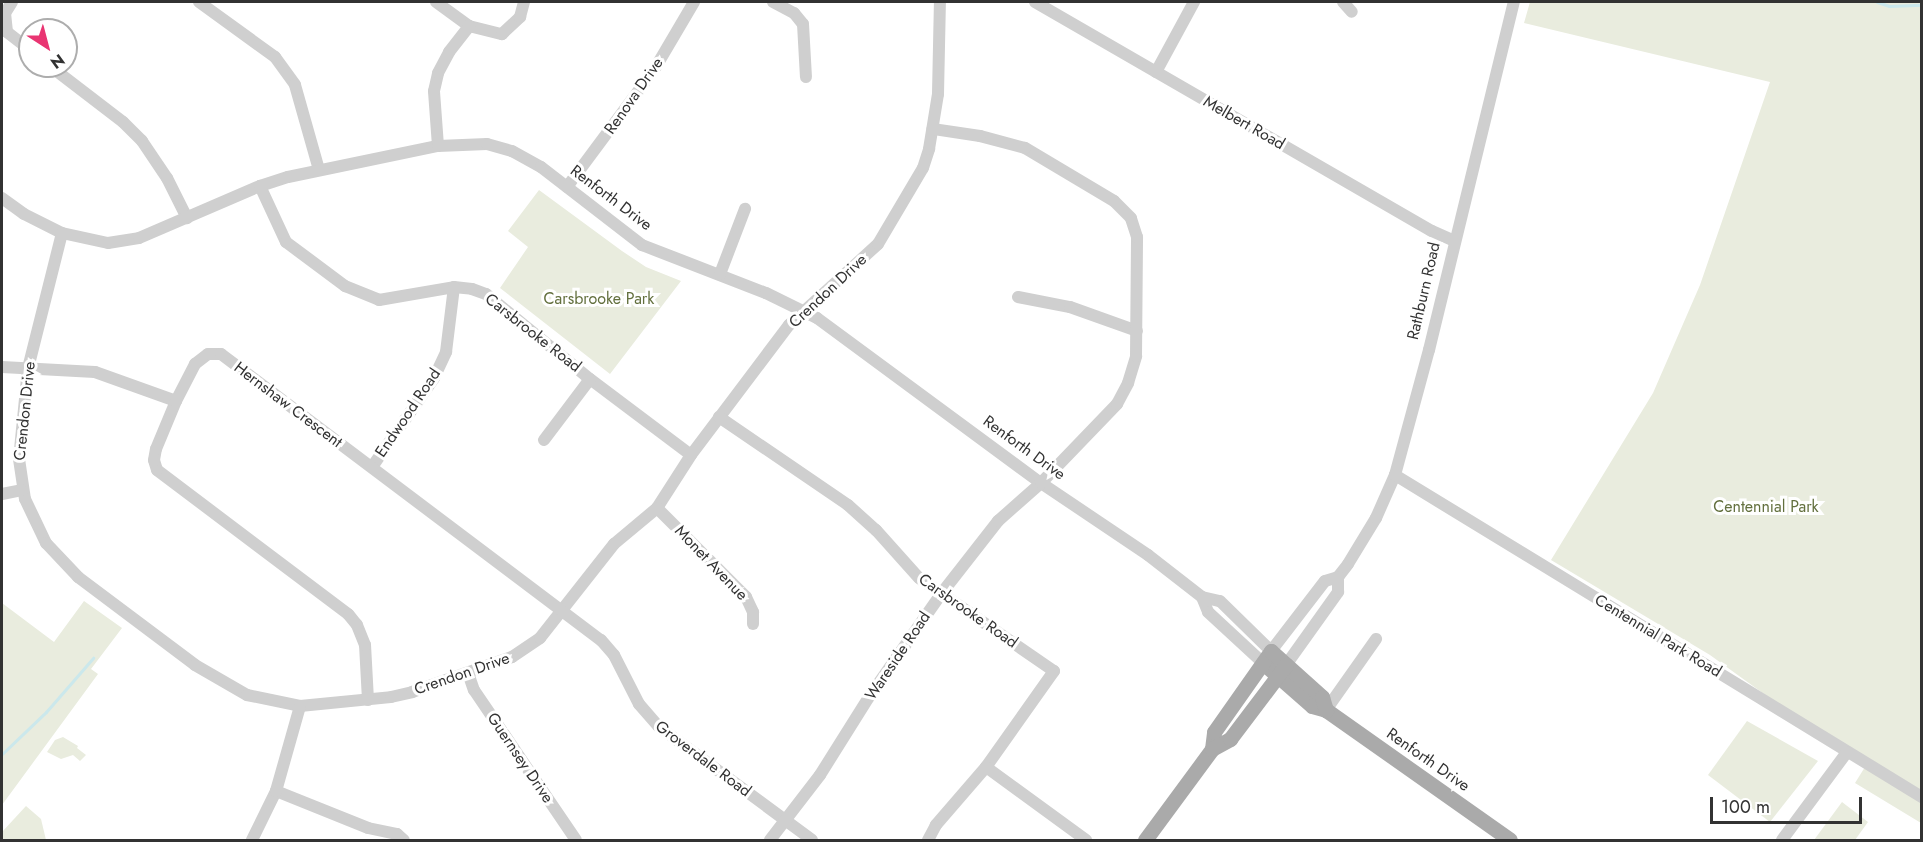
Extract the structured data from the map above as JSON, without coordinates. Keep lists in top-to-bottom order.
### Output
{
  "streets": {
    "main road": ["Renforth Drive", "Rathburn Road"],
    "street": [
      "Renova Drive",
      "Melbert Road",
      "Crendon Drive",
      "Carsbrooke Road",
      "Hernshaw Crescent",
      "Endwood Road",
      "Monet Avenue",
      "Centennial Park Road",
      "Wareside Road",
      "Guernsey Drive",
      "Groverdale Road"
    ]
  },
  "crossings": [
    ["Renova Drive", "Renforth Drive"],
    ["Melbert Road", "Rathburn Road"],
    ["Renforth Drive", "Crendon Drive"],
    ["Renforth Drive", "Rathburn Road"],
    ["Renforth Drive", "Carsbrooke Road"],
    ["Renforth Drive", "Wareside Road"],
    ["Crendon Drive", "Carsbrooke Road"],
    ["Crendon Drive", "Hernshaw Crescent"],
    ["Crendon Drive", "Monet Avenue"],
    ["Crendon Drive", "Wareside Road"],
    ["Crendon Drive", "Guernsey Drive"],
    ["Crendon Drive", "Groverdale Road"],
    ["Rathburn Road", "Centennial Park Road"],
    ["Carsbrooke Road", "Endwood Road"],
    ["Carsbrooke Road", "Wareside Road"],
    ["Hernshaw Crescent", "Endwood Road"],
    ["Hernshaw Crescent", "Groverdale Road"],
    ["Wareside Road", "Groverdale Road"]
  ],
  "parks": ["Carsbrooke Park", "Centennial Park"],
  "scale_bar": "100 m",
  "north": "bottom right"
}
